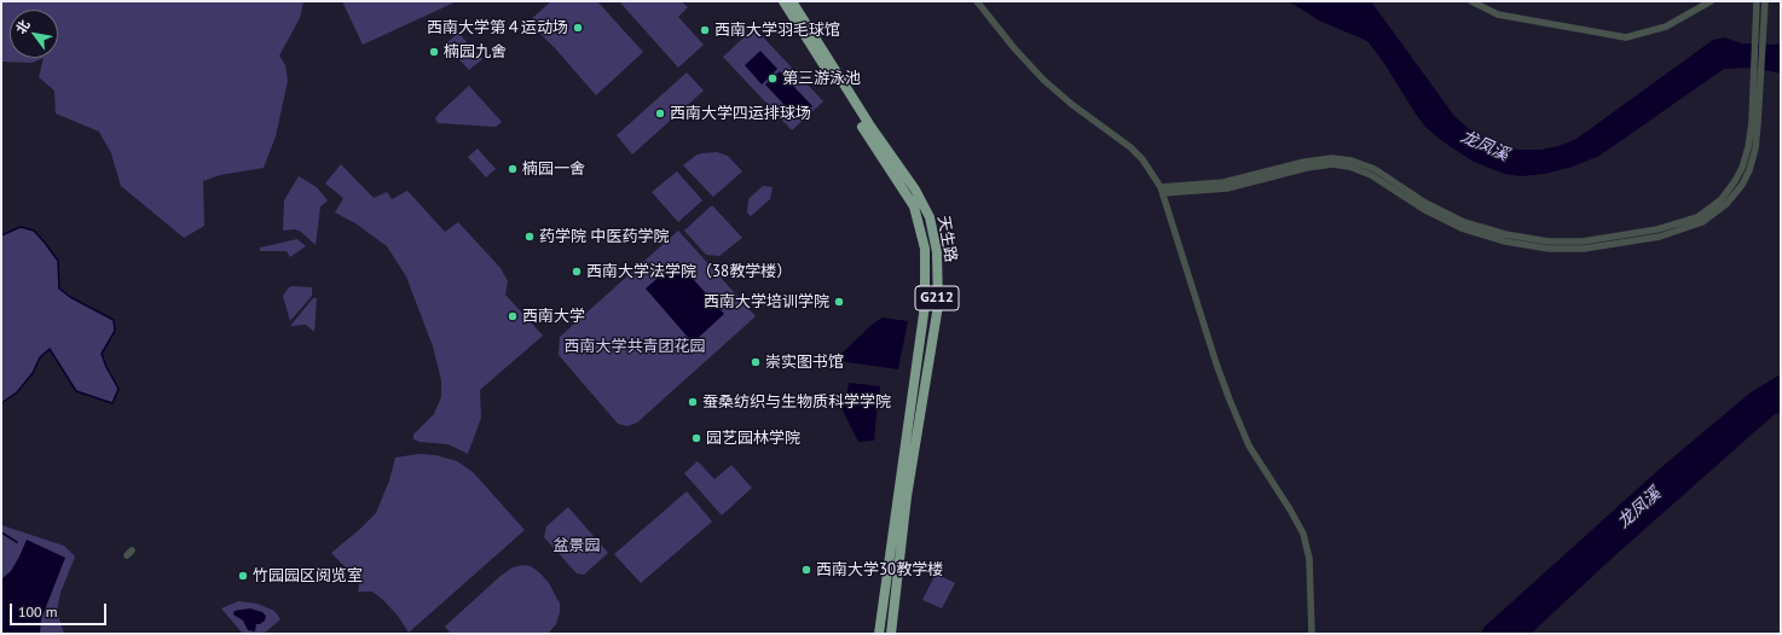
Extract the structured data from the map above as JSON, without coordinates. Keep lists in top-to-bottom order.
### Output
{
  "streets": {
    "highway": ["天生路", "G212"]
  },
  "water": ["龙凤溪"],
  "parks": ["西南大学共青团花园", "盆景园"],
  "places": [
    "西南大学第４运动场",
    "西南大学羽毛球馆",
    "楠园九舍",
    "第三游泳池",
    "西南大学四运排球场",
    "楠园一舍",
    "药学院 中医药学院",
    "西南大学法学院（38教学楼）",
    "西南大学培训学院",
    "西南大学",
    "崇实图书馆",
    "蚕桑纺织与生物质科学学院",
    "园艺园林学院",
    "西南大学30教学楼",
    "竹园园区阅览室"
  ],
  "scale_bar": "100 m",
  "north": "top left"
}
